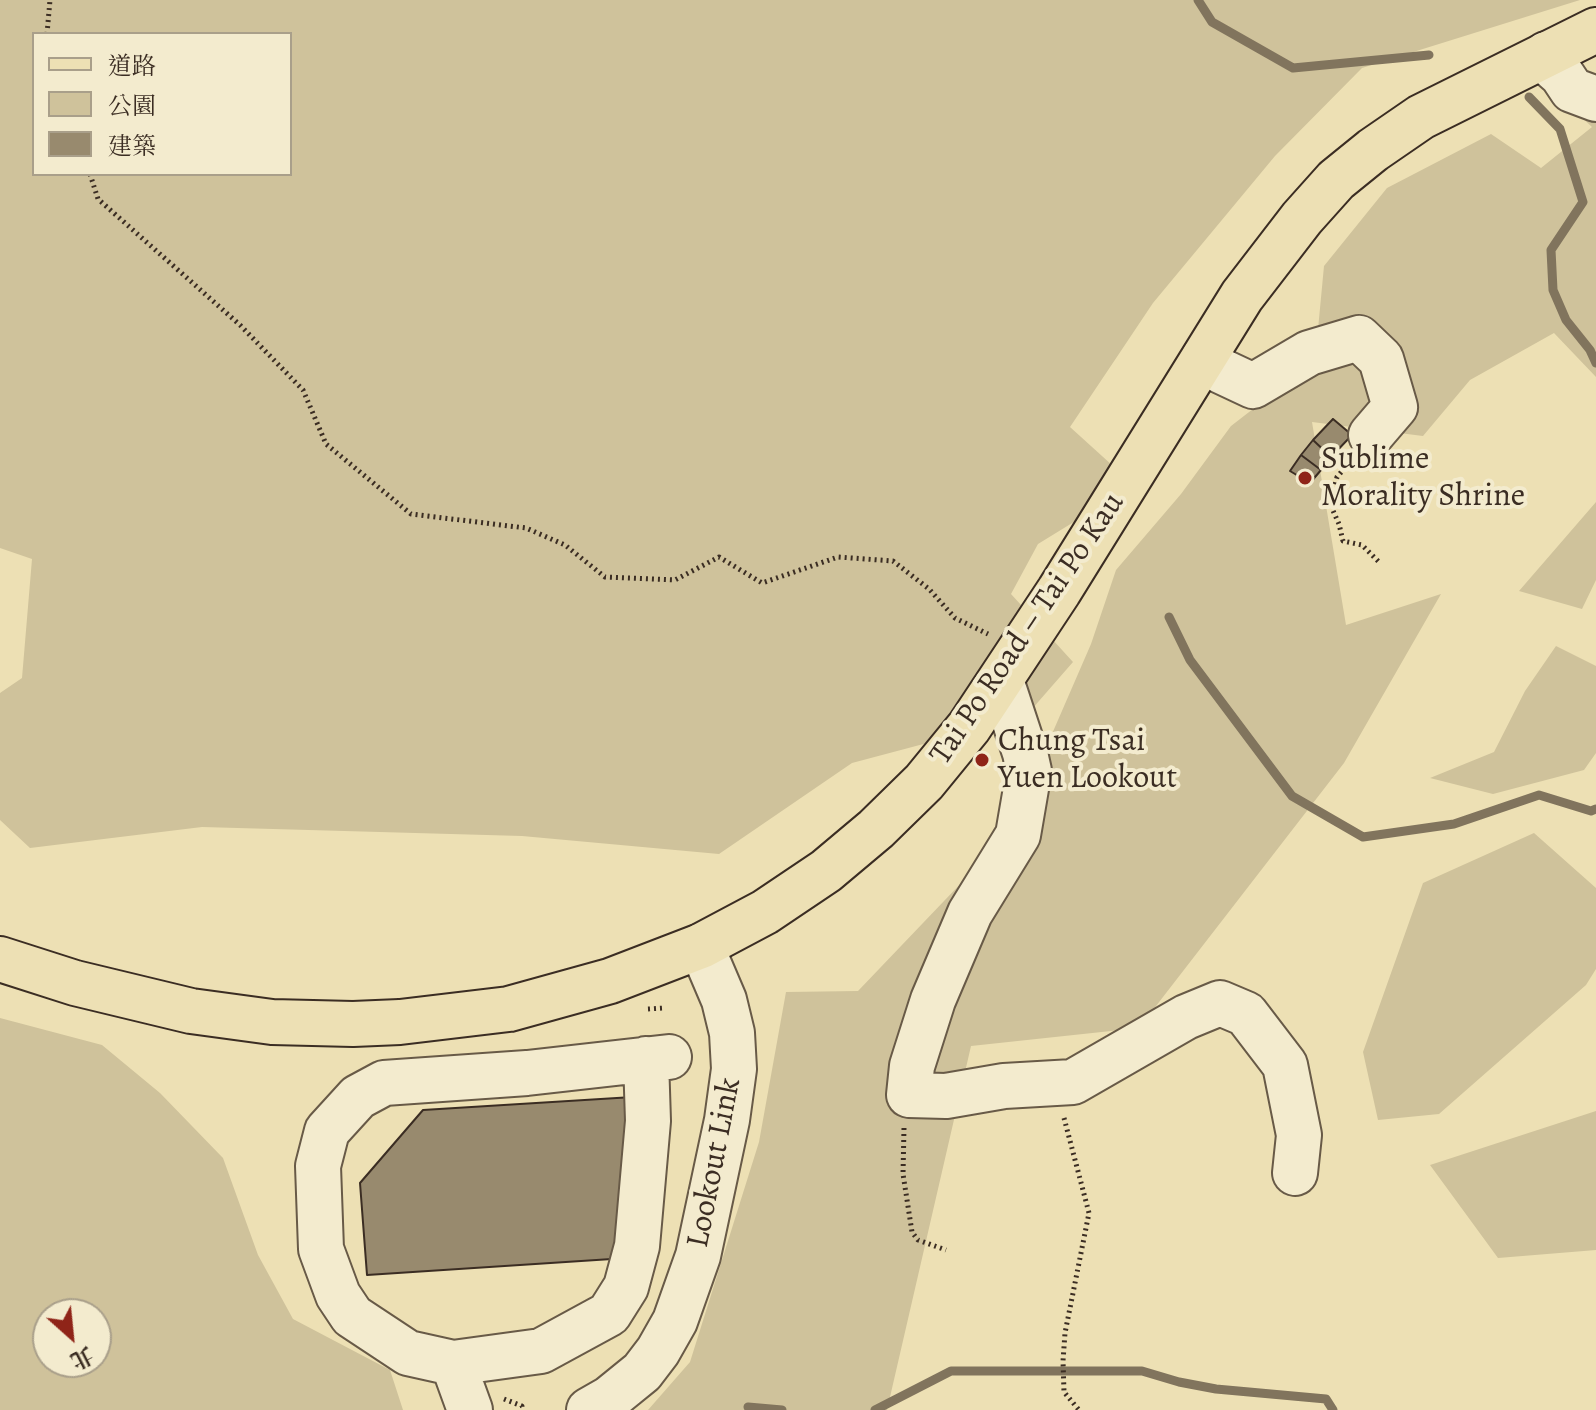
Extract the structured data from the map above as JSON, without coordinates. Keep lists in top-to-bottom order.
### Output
{
  "streets": {
    "main road": ["Tai Po Road – Tai Po Kau"],
    "street": ["Lookout Link"]
  },
  "crossings": [
    ["Tai Po Road – Tai Po Kau", "Lookout Link"]
  ],
  "places": ["Sublime Morality Shrine", "Chung Tsai Yuen Lookout"],
  "legend": ["道路", "公園", "建築"],
  "north": "bottom right"
}
